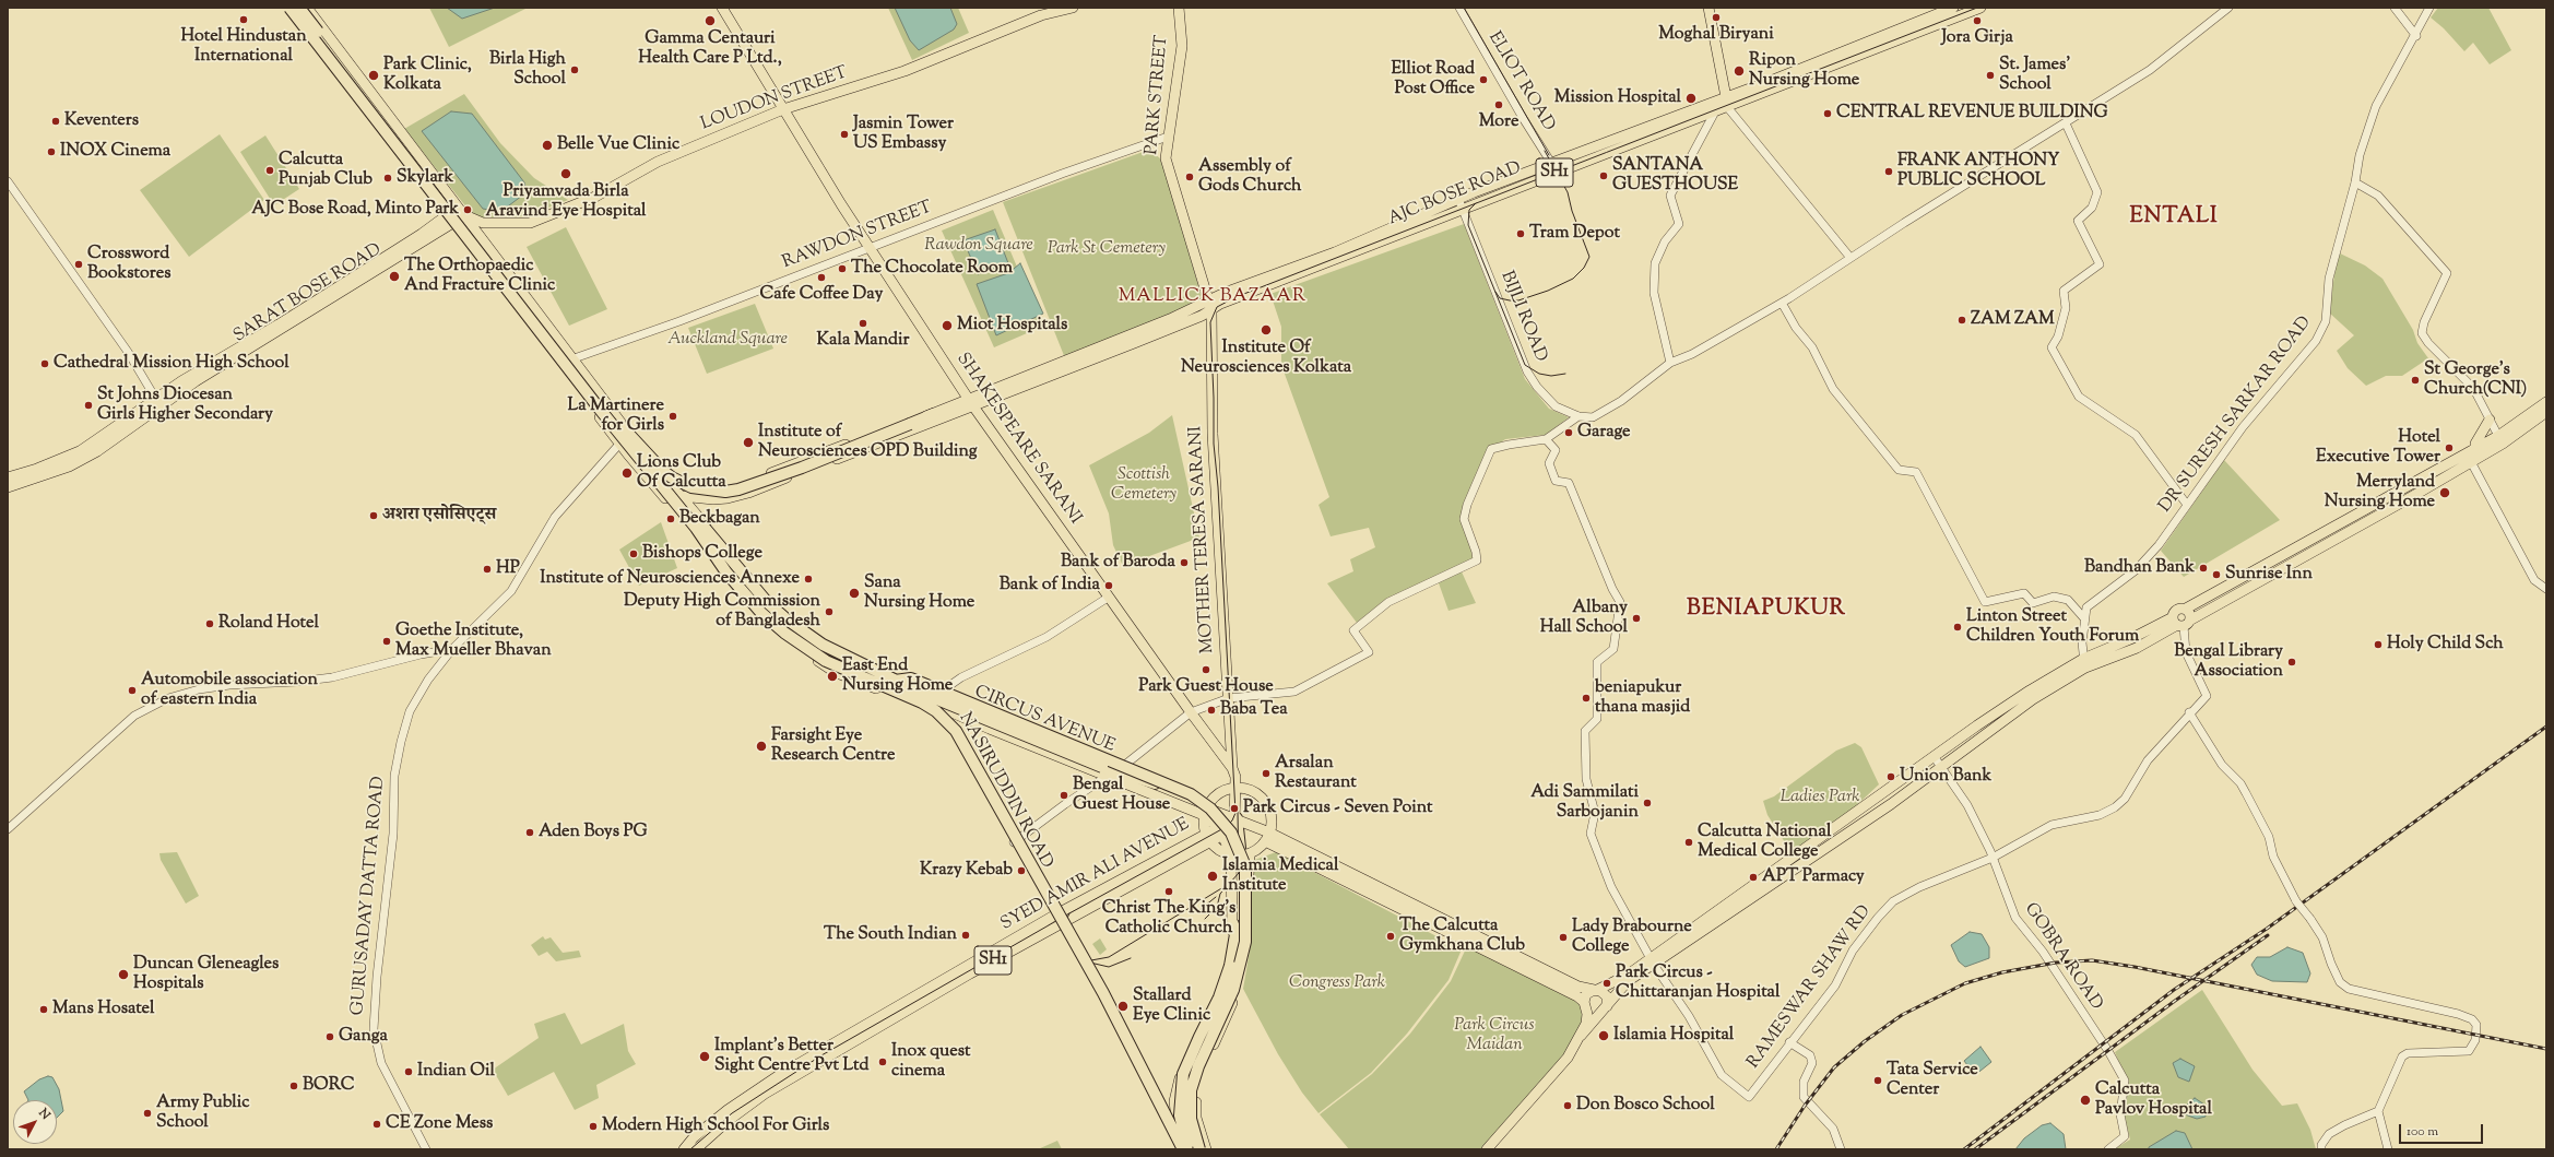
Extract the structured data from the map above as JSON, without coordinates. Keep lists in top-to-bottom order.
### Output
{
  "streets": {
    "main road": [
      "PARK STREET",
      "LOUDON STREET",
      "SH1",
      "AJC BOSE ROAD",
      "SHAKESPEARE SARANI",
      "MOTHER TERESA SARANI",
      "CIRCUS AVENUE",
      "NASIRUDDIN ROAD",
      "SYED AMIR ALI AVENUE"
    ],
    "street": [
      "ELIOT ROAD",
      "RAWDON STREET",
      "BIJLI ROAD",
      "DR SURESH SARKAR ROAD",
      "GURUSADAY DATTA ROAD",
      "GOBRA ROAD",
      "RAMESWAR SHAW RD"
    ]
  },
  "crossings": [
    ["ELIOT ROAD", "AJC BOSE ROAD"],
    ["PARK STREET", "AJC BOSE ROAD"],
    ["PARK STREET", "RAWDON STREET"],
    ["PARK STREET", "MOTHER TERESA SARANI"],
    ["LOUDON STREET", "SHAKESPEARE SARANI"],
    ["LOUDON STREET", "CIRCUS AVENUE"],
    ["AJC BOSE ROAD", "BIJLI ROAD"],
    ["AJC BOSE ROAD", "MOTHER TERESA SARANI"],
    ["RAWDON STREET", "SHAKESPEARE SARANI"],
    ["RAWDON STREET", "CIRCUS AVENUE"],
    ["SHAKESPEARE SARANI", "MOTHER TERESA SARANI"],
    ["CIRCUS AVENUE", "NASIRUDDIN ROAD"],
    ["CIRCUS AVENUE", "GURUSADAY DATTA ROAD"],
    ["NASIRUDDIN ROAD", "SYED AMIR ALI AVENUE"],
    ["GOBRA ROAD", "RAMESWAR SHAW RD"]
  ],
  "districts": ["ENTALI", "MALLICK BAZAAR", "BENIAPUKUR"],
  "parks": [
    "Rawdon Square",
    "Park St Cemetery",
    "Auckland Square",
    "Scottish Cemetery",
    "Ladies Park",
    "Congress Park",
    "Park Circus Maidan"
  ],
  "places": [
    "Moghal Biryani",
    "Hotel Hindustan International",
    "Gamma Centauri Health Care P Ltd.,",
    "Jora Girja",
    "Birla High School",
    "Ripon Nursing Home",
    "Park Clinic, Kolkata",
    "St. James' School",
    "Elliot Road Post Office",
    "Mission Hospital",
    "More",
    "CENTRAL REVENUE BUILDING",
    "Keventers",
    "Jasmin Tower US Embassy",
    "Belle Vue Clinic",
    "INOX Cinema",
    "Calcutta Punjab Club",
    "FRANK ANTHONY PUBLIC SCHOOL",
    "Priyamvada Birla Aravind Eye Hospital",
    "SANTANA GUESTHOUSE",
    "Assembly of Gods Church",
    "Skylark",
    "AJC Bose Road, Minto Park",
    "Tram Depot",
    "Crossword Bookstores",
    "The Chocolate Room",
    "The Orthopaedic And Fracture Clinic",
    "Cafe Coffee Day",
    "ZAM ZAM",
    "Kala Mandir",
    "Miot Hospitals",
    "Institute Of Neurosciences Kolkata",
    "Cathedral Mission High School",
    "St George's Church(CNI)",
    "St Johns Diocesan Girls Higher Secondary",
    "La Martinere for Girls",
    "Garage",
    "Institute of Neurosciences OPD Building",
    "Hotel Executive Tower",
    "Lions Club Of Calcutta",
    "Merryland Nursing Home",
    "अशरा एसोसिएट्स",
    "Beckbagan",
    "Bishops College",
    "Bank of Baroda",
    "Bandhan Bank",
    "HP",
    "Sunrise Inn",
    "Institute of Neurosciences Annexe",
    "Bank of India",
    "Sana Nursing Home",
    "Deputy High Commission of Bangladesh",
    "Albany Hall School",
    "Roland Hotel",
    "Linton Street Children Youth Forum",
    "Goethe Institute, Max Mueller Bhavan",
    "Holy Child Sch",
    "Bengal Library Association",
    "Park Guest House",
    "East End Nursing Home",
    "Automobile association of eastern India",
    "beniapukur thana masjid",
    "Baba Tea",
    "Farsight Eye Research Centre",
    "Arsalan Restaurant",
    "Union Bank",
    "Bengal Guest House",
    "Adi Sammilati Sarbojanin",
    "Park Circus - Seven Point",
    "Aden Boys PG",
    "Calcutta National Medical College",
    "Krazy Kebab",
    "Islamia Medical Institute",
    "APT Parmacy",
    "Christ The King's Catholic Church",
    "The South Indian",
    "The Calcutta Gymkhana Club",
    "Lady Brabourne College",
    "Duncan Gleneagles Hospitals",
    "Park Circus - Chittaranjan Hospital",
    "Stallard Eye Clinic",
    "Mans Hosatel",
    "Islamia Hospital",
    "Ganga",
    "Implant's Better Sight Centre Pvt Ltd",
    "Inox quest cinema",
    "Indian Oil",
    "Tata Service Center",
    "BORC",
    "Calcutta Pavlov Hospital",
    "Don Bosco School",
    "Army Public School",
    "CE Zone Mess",
    "Modern High School For Girls"
  ],
  "scale_bar": "100 m",
  "north": "top right"
}
